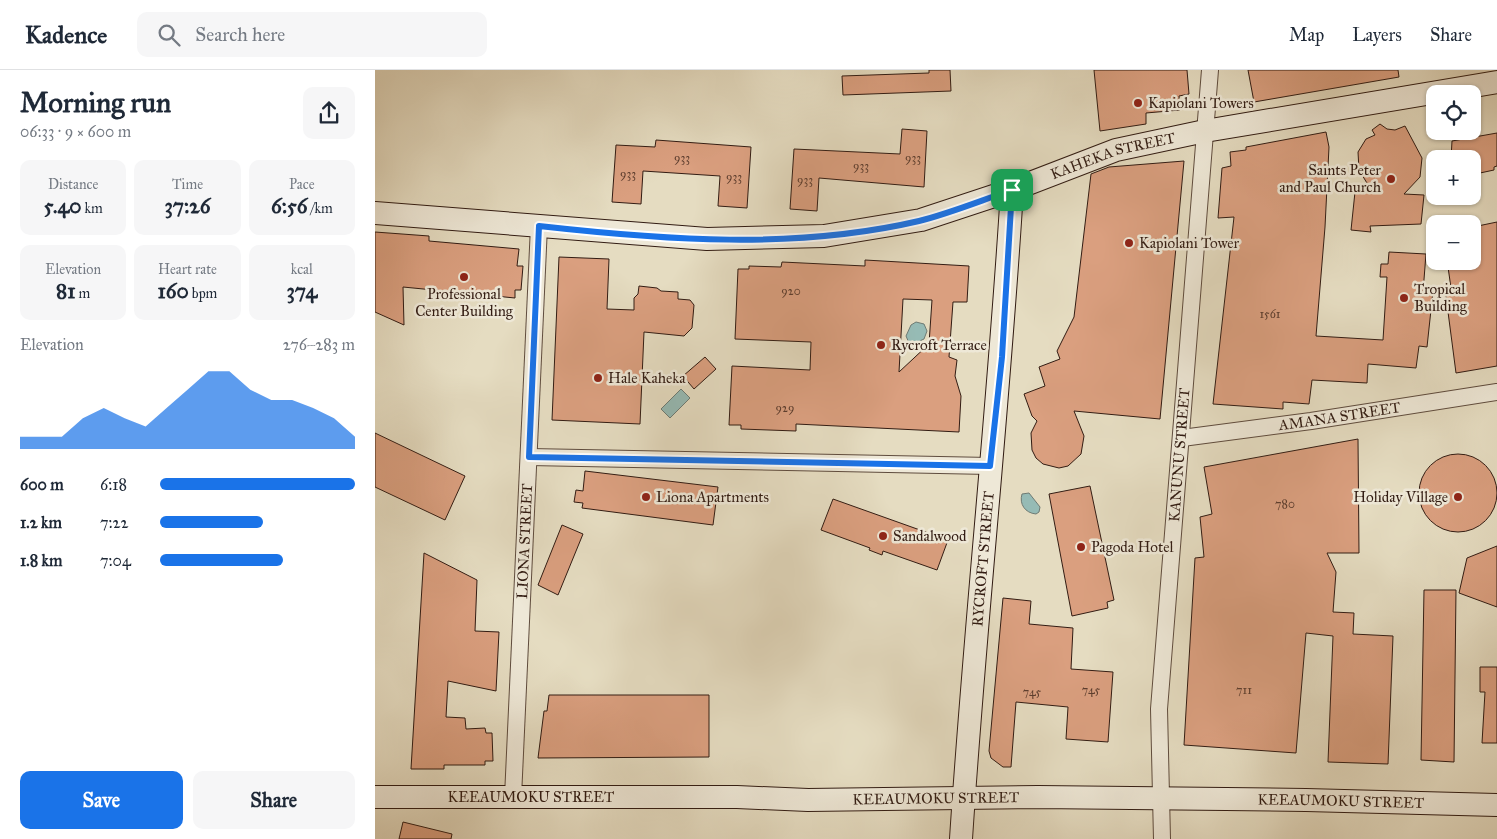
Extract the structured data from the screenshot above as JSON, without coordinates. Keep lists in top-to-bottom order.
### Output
{
  "streets": {
    "street": [
      "KAHEKA STREET",
      "AMANA STREET",
      "KANUNU STREET",
      "LIONA STREET",
      "RYCROFT STREET",
      "KEEAUMOKU STREET"
    ]
  },
  "crossings": [
    ["KAHEKA STREET", "KANUNU STREET"],
    ["KAHEKA STREET", "LIONA STREET"],
    ["KAHEKA STREET", "RYCROFT STREET"],
    ["AMANA STREET", "KANUNU STREET"],
    ["KANUNU STREET", "KEEAUMOKU STREET"],
    ["LIONA STREET", "KEEAUMOKU STREET"],
    ["RYCROFT STREET", "KEEAUMOKU STREET"]
  ],
  "places": [
    "Kapiolani Towers",
    "Saints Peter and Paul Church",
    "Kapiolani Tower",
    "Professional Center Building",
    "Tropical Building",
    "Rycroft Terrace",
    "Hale Kaheka",
    "Liona Apartments",
    "Holiday Village",
    "Sandalwood",
    "Pagoda Hotel"
  ],
  "house_numbers": [
    "933",
    "933",
    "933",
    "933",
    "933",
    "933",
    "920",
    "1561",
    "929",
    "780",
    "745",
    "711",
    "745"
  ],
  "page": {
    "header": "Kadence",
    "search": "Search here",
    "nav": ["Map", "Layers", "Share"],
    "heading": ["Morning run", "06:33 · 9 × 600 m"],
    "map_buttons": ["+", "−"],
    "stats": [
      ["Distance", "5.40 km"],
      ["Time", "37:26"],
      ["Pace", "6:56 /km"],
      ["Elevation", "81 m"],
      ["Heart rate", "160 bpm"],
      ["kcal", "374"]
    ],
    "chart": ["Elevation", "276–283 m"],
    "list": [
      {
        "name": "600 m",
        "note": "6:18"
      },
      {
        "name": "1.2 km",
        "note": "7:22"
      },
      {
        "name": "1.8 km",
        "note": "7:04"
      }
    ],
    "buttons": ["Save", "Share"]
  }
}
